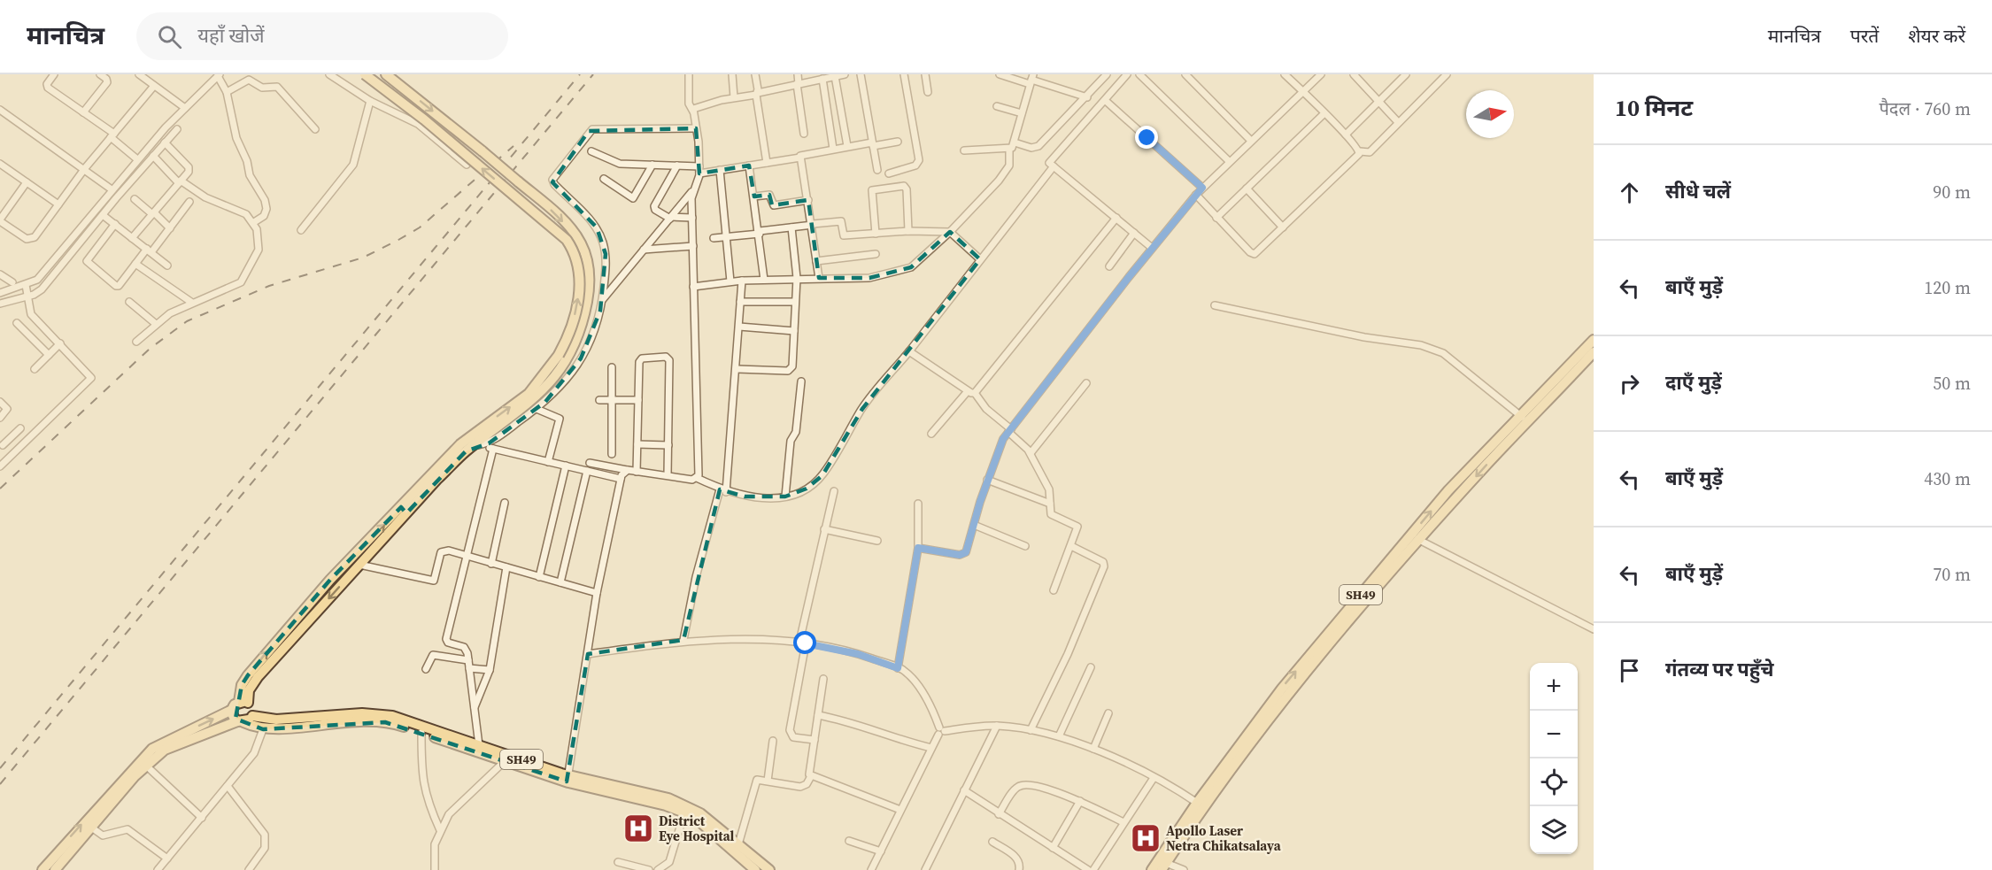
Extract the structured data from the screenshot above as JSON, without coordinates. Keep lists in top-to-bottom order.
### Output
{
  "streets": {
    "main road": ["SH49"]
  },
  "places": {
    "hospital": ["District Eye Hospital", "Apollo Laser Netra Chikatsalaya"]
  },
  "north": "right",
  "page": {
    "header": "मानचित्र",
    "search": "यहाँ खोजें",
    "nav": ["मानचित्र", "परतें", "शेयर करें"],
    "heading": ["10 मिनट", "पैदल · 760 m"],
    "list": [
      ["सीधे चलें", "90 m"],
      ["बाएँ मुड़ें", "120 m"],
      ["दाएँ मुड़ें", "50 m"],
      ["बाएँ मुड़ें", "430 m"],
      ["बाएँ मुड़ें", "70 m"],
      "गंतव्य पर पहुँचे"
    ],
    "map_buttons": ["+", "−"]
  }
}
